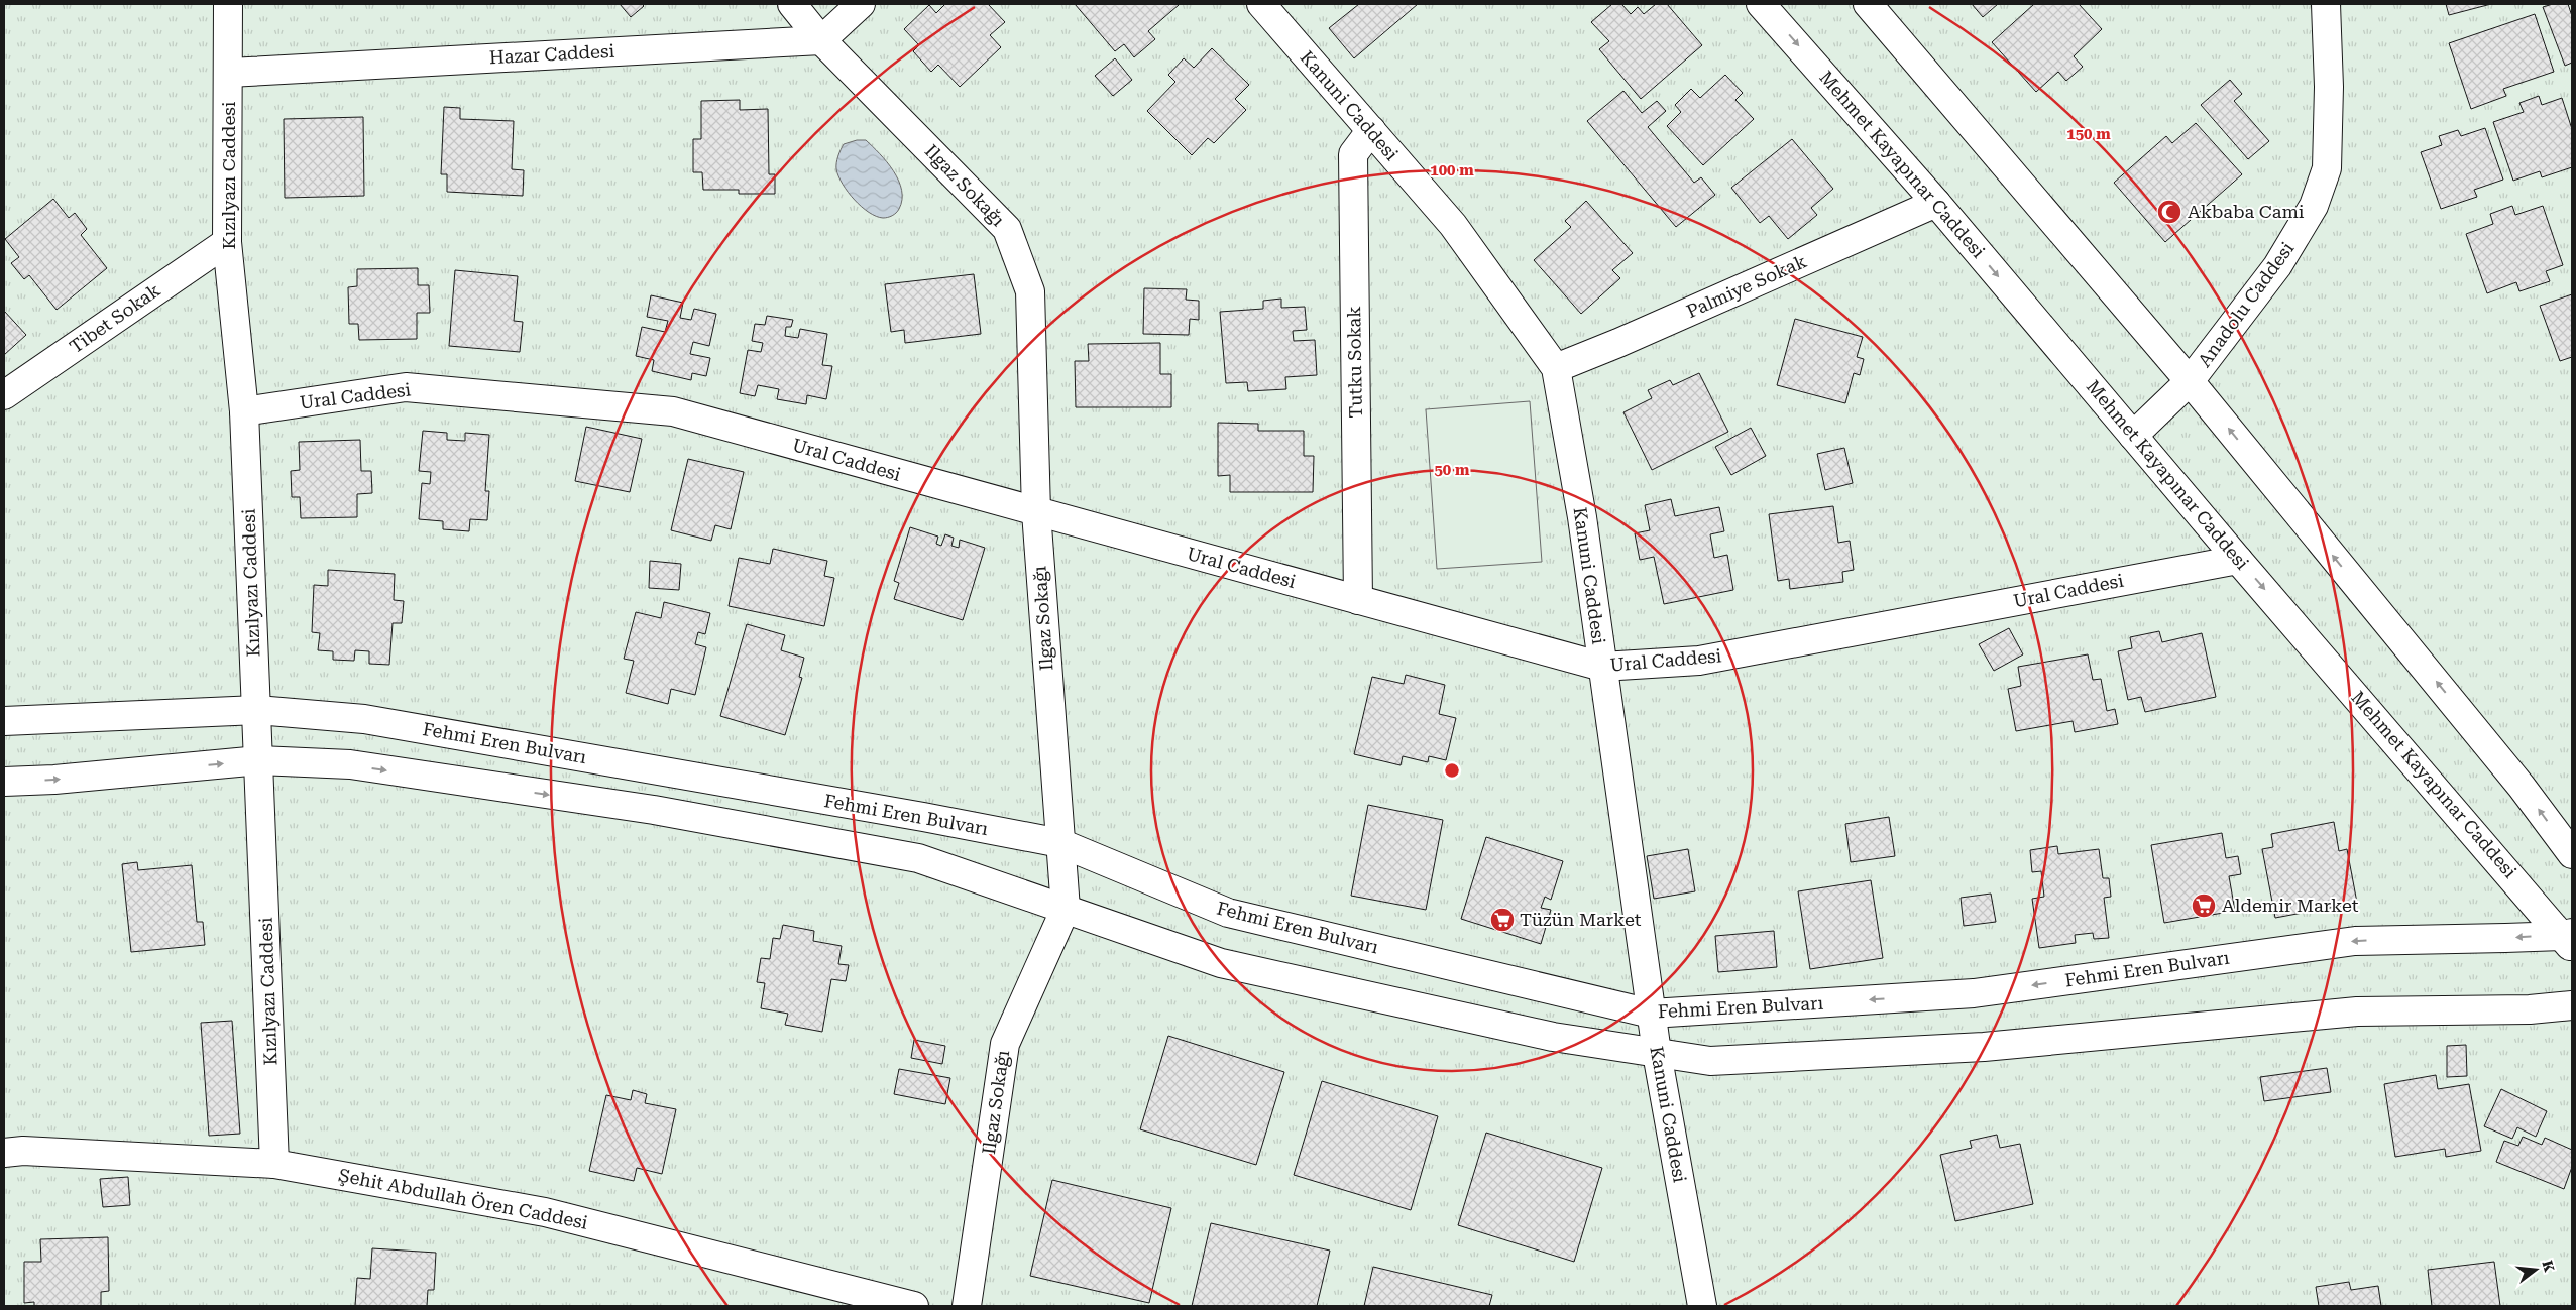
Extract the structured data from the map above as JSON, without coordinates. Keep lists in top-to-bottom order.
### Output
{
  "streets": {
    "street": [
      "Hazar Caddesi",
      "Kanuni Caddesi",
      "Mehmet Kayapınar Caddesi",
      "Kızılyazı Caddesi",
      "Ilgaz Sokağı",
      "Palmiye Sokak",
      "Anadolu Caddesi",
      "Tibet Sokak",
      "Tutku Sokak",
      "Ural Caddesi",
      "Fehmi Eren Bulvarı",
      "Şehit Abdullah Ören Caddesi"
    ]
  },
  "crossings": [
    ["Hazar Caddesi", "Kızılyazı Caddesi"],
    ["Hazar Caddesi", "Ilgaz Sokağı"],
    ["Kanuni Caddesi", "Palmiye Sokak"],
    ["Kanuni Caddesi", "Tutku Sokak"],
    ["Kanuni Caddesi", "Ural Caddesi"],
    ["Kanuni Caddesi", "Fehmi Eren Bulvarı"],
    ["Mehmet Kayapınar Caddesi", "Palmiye Sokak"],
    ["Mehmet Kayapınar Caddesi", "Anadolu Caddesi"],
    ["Mehmet Kayapınar Caddesi", "Ural Caddesi"],
    ["Mehmet Kayapınar Caddesi", "Fehmi Eren Bulvarı"],
    ["Kızılyazı Caddesi", "Tibet Sokak"],
    ["Kızılyazı Caddesi", "Ural Caddesi"],
    ["Kızılyazı Caddesi", "Fehmi Eren Bulvarı"],
    ["Kızılyazı Caddesi", "Şehit Abdullah Ören Caddesi"],
    ["Ilgaz Sokağı", "Ural Caddesi"],
    ["Ilgaz Sokağı", "Fehmi Eren Bulvarı"],
    ["Tutku Sokak", "Ural Caddesi"]
  ],
  "places": {
    "mosque": ["Akbaba Cami"],
    "supermarket": ["Aldemir Market", "Tüzün Market"]
  },
  "north": "right",
  "rings": ["150 m", "100 m", "50 m"]
}
